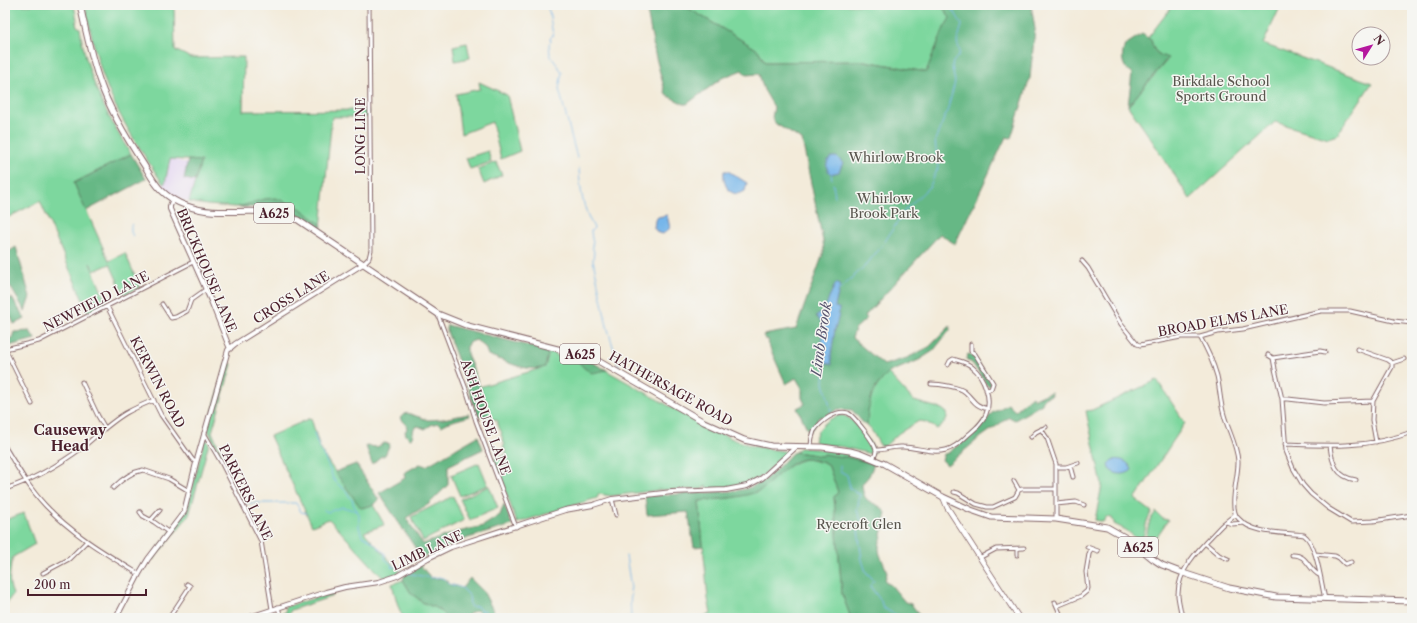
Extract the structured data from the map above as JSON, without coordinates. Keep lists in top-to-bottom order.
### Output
{
  "streets": {
    "main road": ["A625", "HATHERSAGE ROAD"],
    "street": [
      "LONG LINE",
      "BRICKHOUSE LANE",
      "CROSS LANE",
      "NEWFIELD LANE",
      "BROAD ELMS LANE",
      "KERWIN ROAD",
      "ASH HOUSE LANE",
      "PARKERS LANE",
      "LIMB LANE"
    ]
  },
  "crossings": [
    ["LONG LINE", "A625"],
    ["LONG LINE", "CROSS LANE"],
    ["LONG LINE", "HATHERSAGE ROAD"],
    ["A625", "BRICKHOUSE LANE"],
    ["A625", "CROSS LANE"],
    ["A625", "HATHERSAGE ROAD"],
    ["A625", "LIMB LANE"],
    ["BRICKHOUSE LANE", "CROSS LANE"],
    ["BRICKHOUSE LANE", "NEWFIELD LANE"],
    ["CROSS LANE", "HATHERSAGE ROAD"],
    ["NEWFIELD LANE", "KERWIN ROAD"],
    ["HATHERSAGE ROAD", "ASH HOUSE LANE"],
    ["HATHERSAGE ROAD", "LIMB LANE"],
    ["ASH HOUSE LANE", "LIMB LANE"],
    ["PARKERS LANE", "LIMB LANE"]
  ],
  "districts": ["Causeway Head"],
  "water": ["Limb Brook"],
  "parks": [
    "Birkdale School Sports Ground",
    "Whirlow Brook",
    "Whirlow Brook Park",
    "Ryecroft Glen"
  ],
  "scale_bar": "200 m",
  "north": "top right"
}
